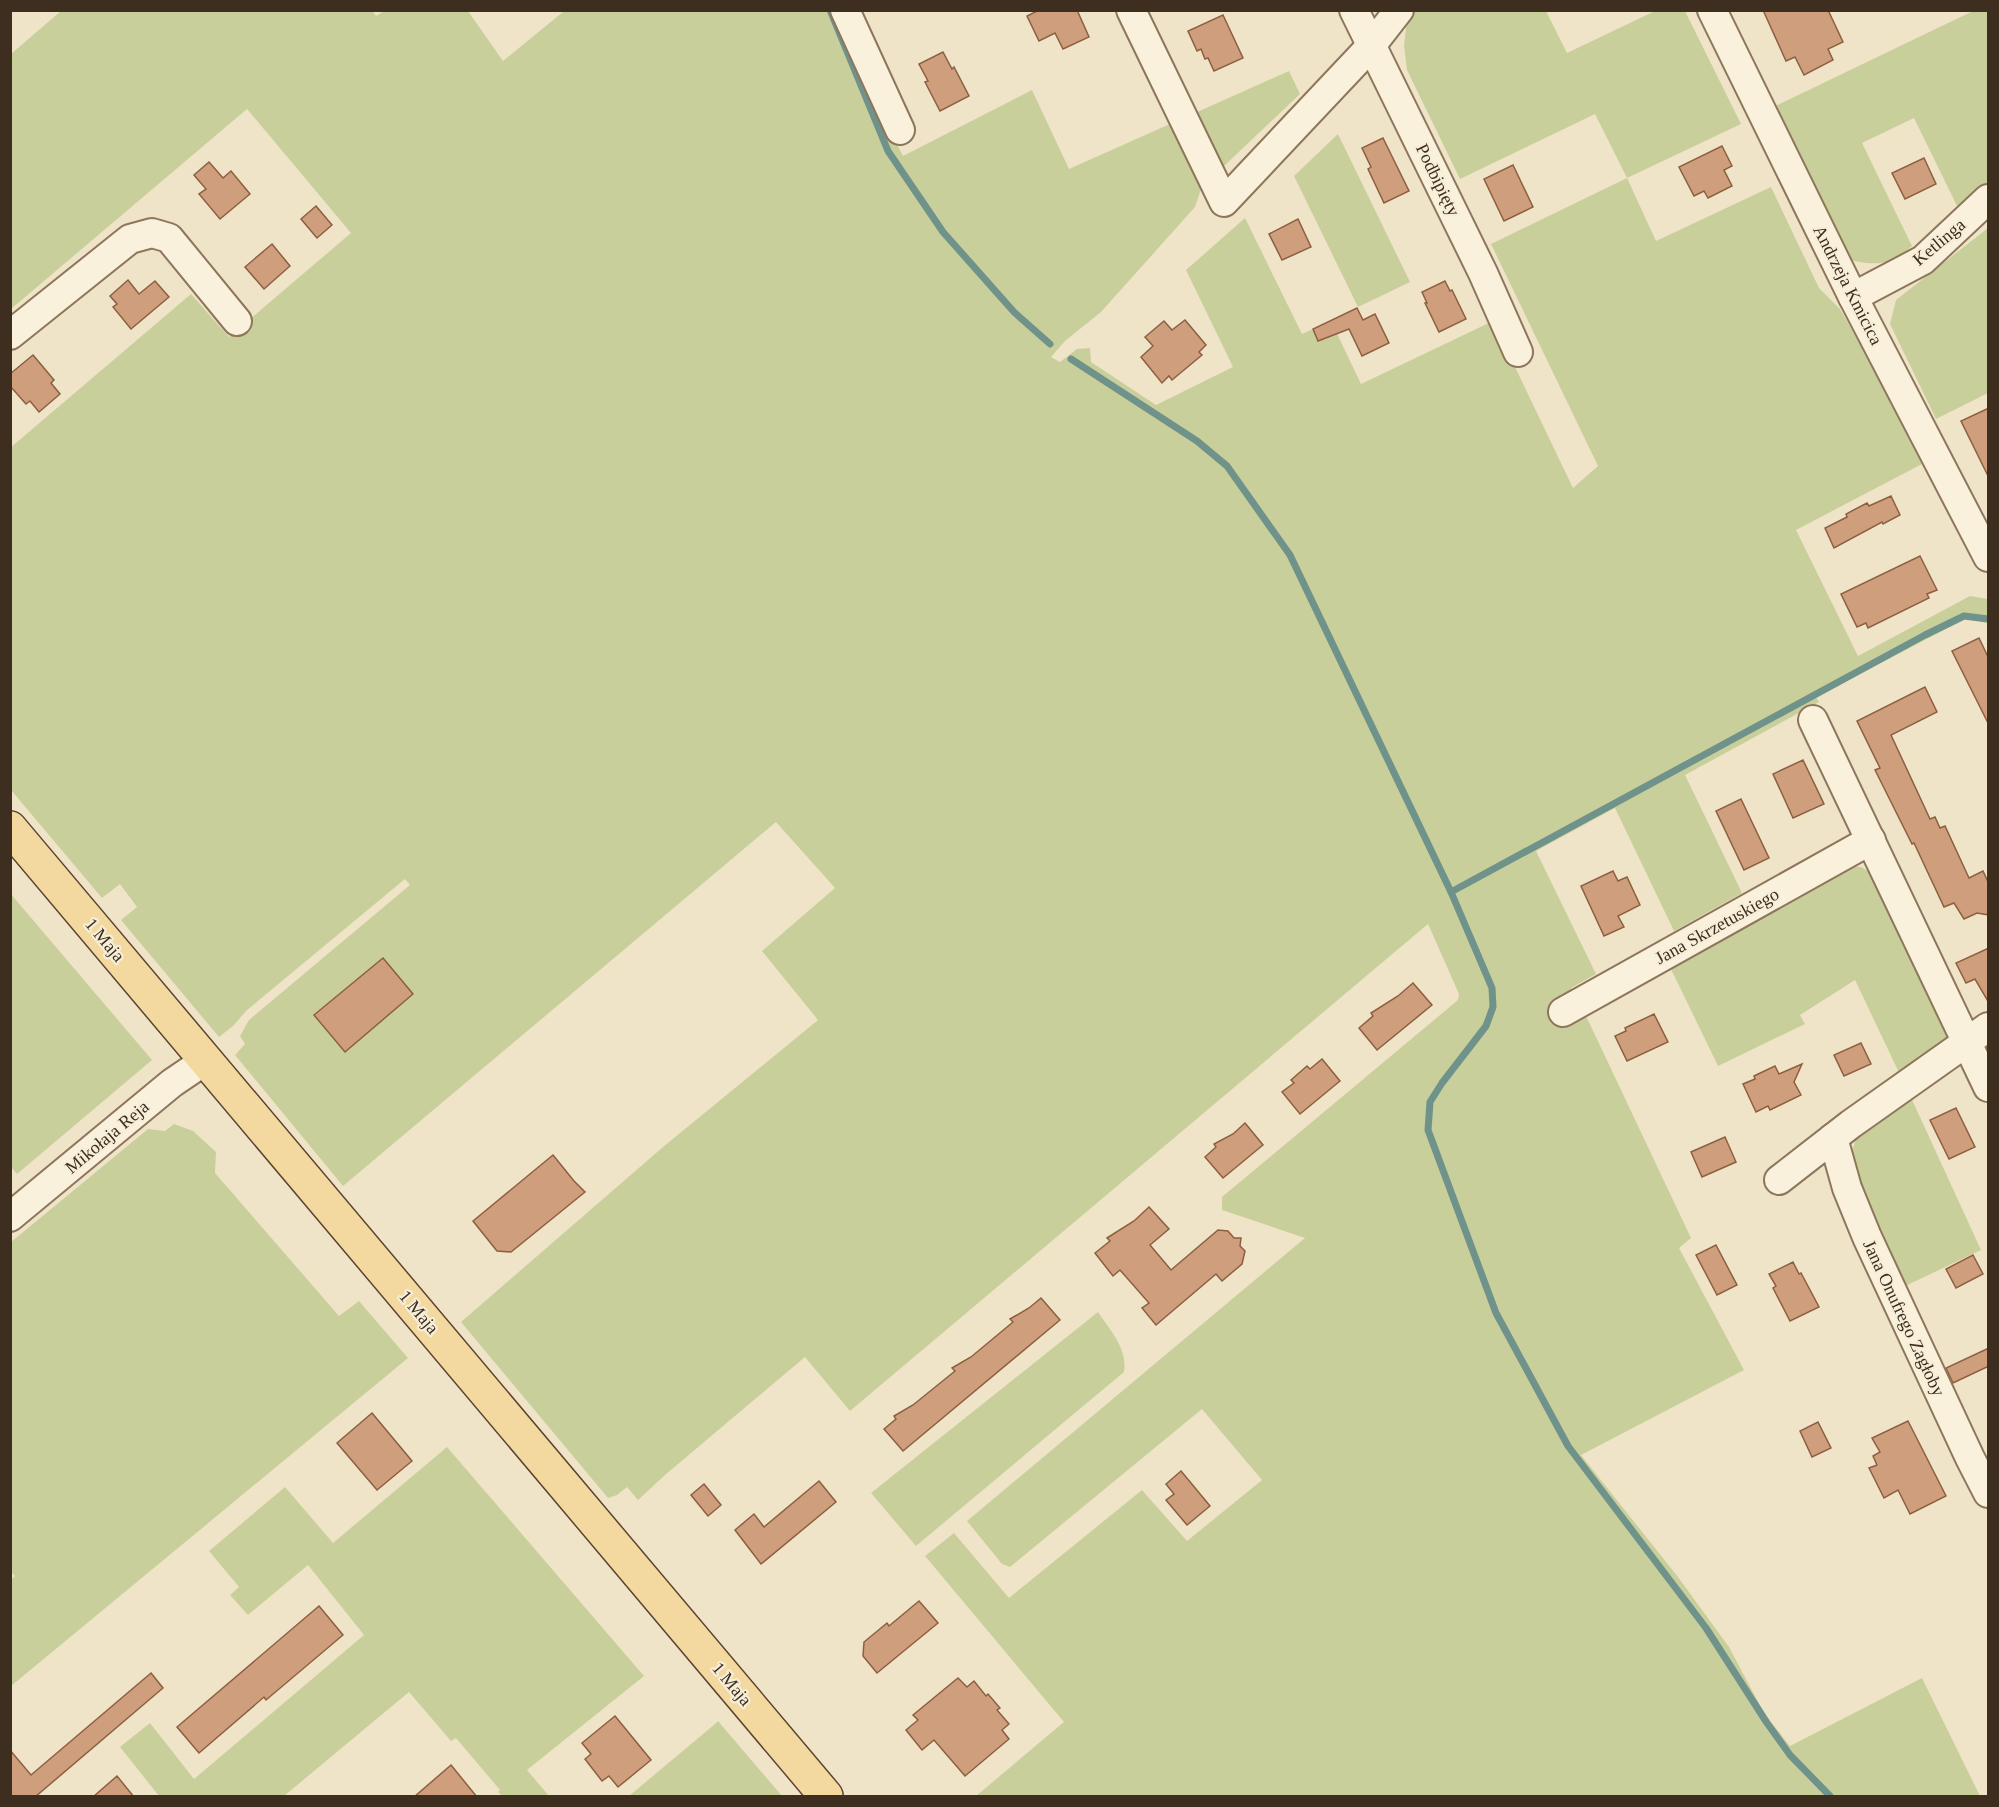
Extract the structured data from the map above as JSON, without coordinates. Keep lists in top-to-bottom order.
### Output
{
  "streets": {
    "main road": ["1 Maja"],
    "street": [
      "Podbipięty",
      "Ketlinga",
      "Andrzeja Kmicica",
      "Jana Skrzetuskiego",
      "Mikołaja Reja",
      "Jana Onufrego Zagłoby"
    ]
  },
  "crossings": [
    ["Ketlinga", "Andrzeja Kmicica"],
    ["1 Maja", "Mikołaja Reja"]
  ]
}
